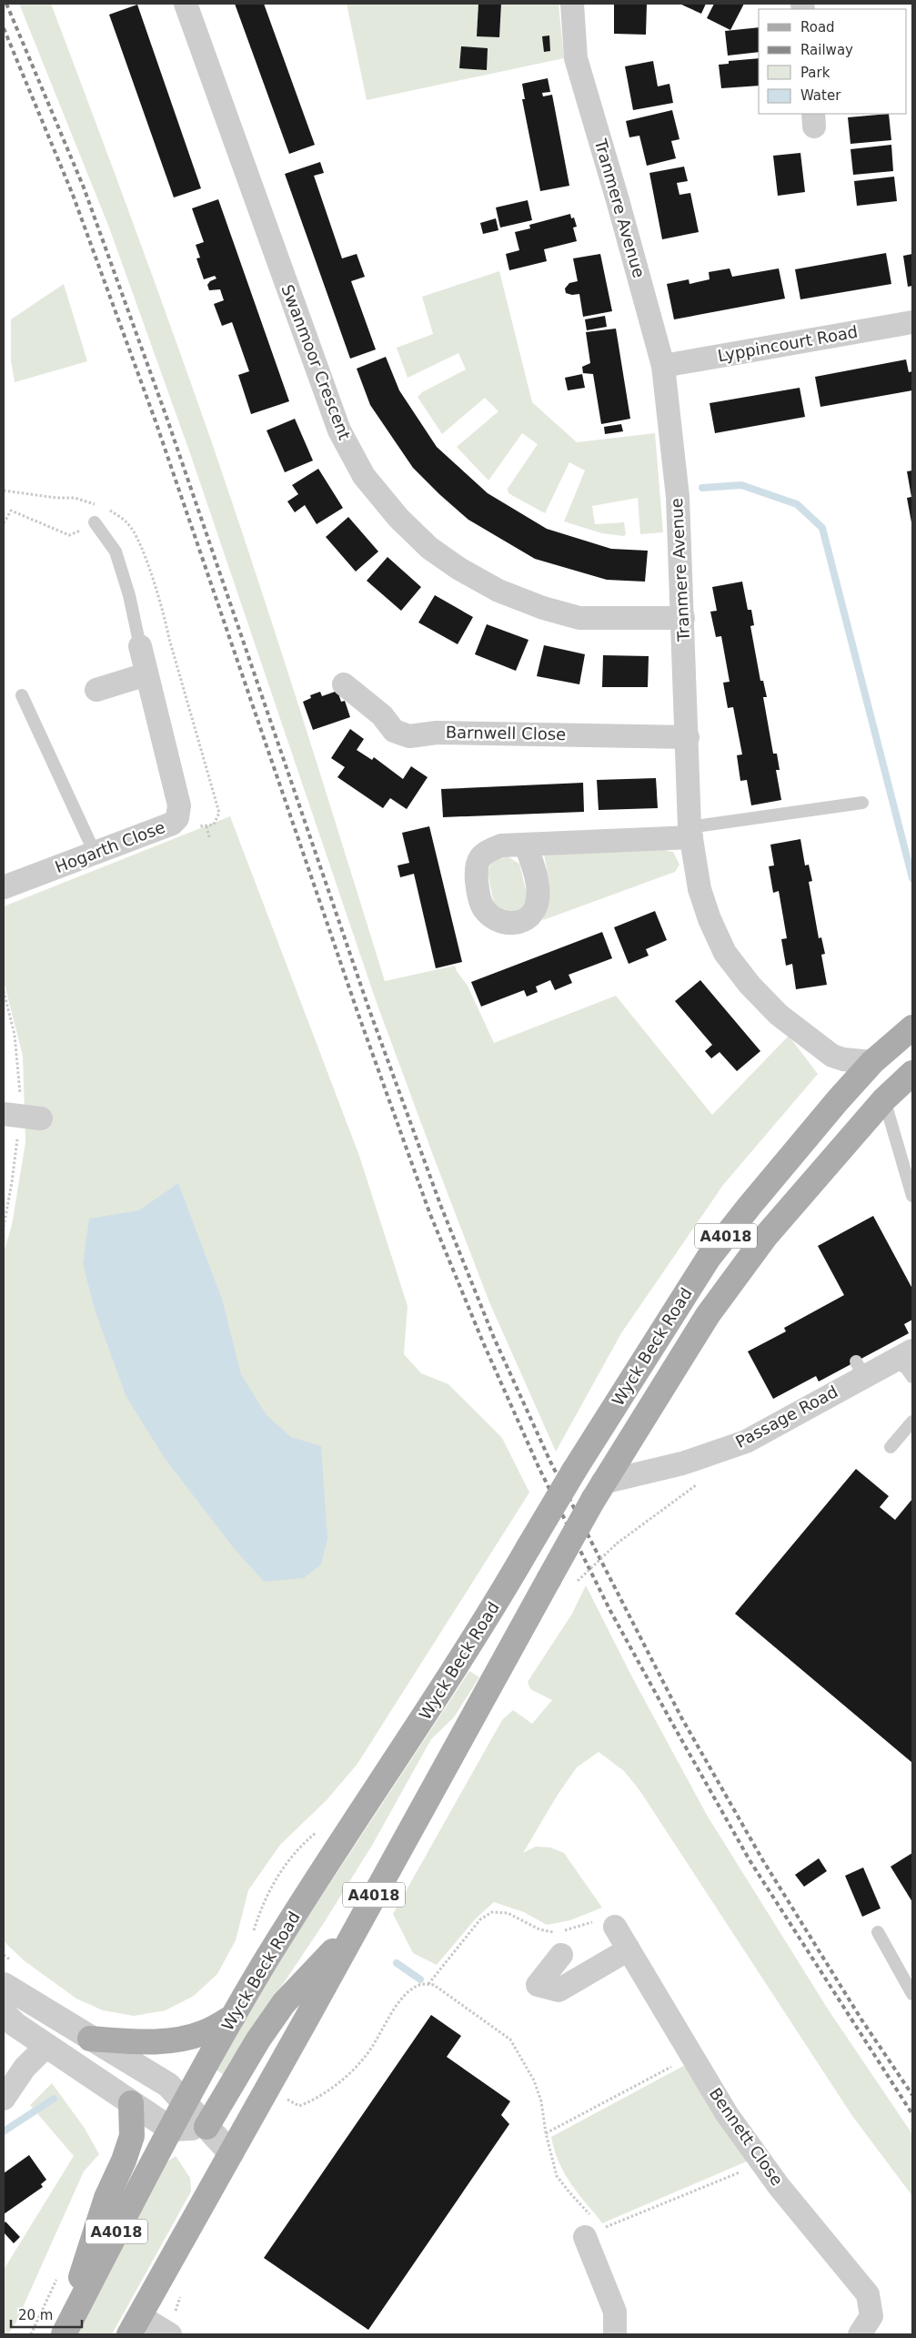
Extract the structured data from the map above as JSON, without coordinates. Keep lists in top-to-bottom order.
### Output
{
  "streets": {
    "main road": ["A4018", "Wyck Beck Road"],
    "street": [
      "Tranmere Avenue",
      "Lyppincourt Road",
      "Swanmoor Crescent",
      "Barnwell Close",
      "Hogarth Close",
      "Passage Road",
      "Bennett Close"
    ]
  },
  "crossings": [
    ["Tranmere Avenue", "Lyppincourt Road"],
    ["Tranmere Avenue", "Swanmoor Crescent"],
    ["Tranmere Avenue", "Barnwell Close"],
    ["Tranmere Avenue", "Wyck Beck Road"],
    ["Wyck Beck Road", "Passage Road"]
  ],
  "legend": [
    "Road",
    "Railway",
    "Park",
    "Water"
  ],
  "scale_bar": "20 m"
}
